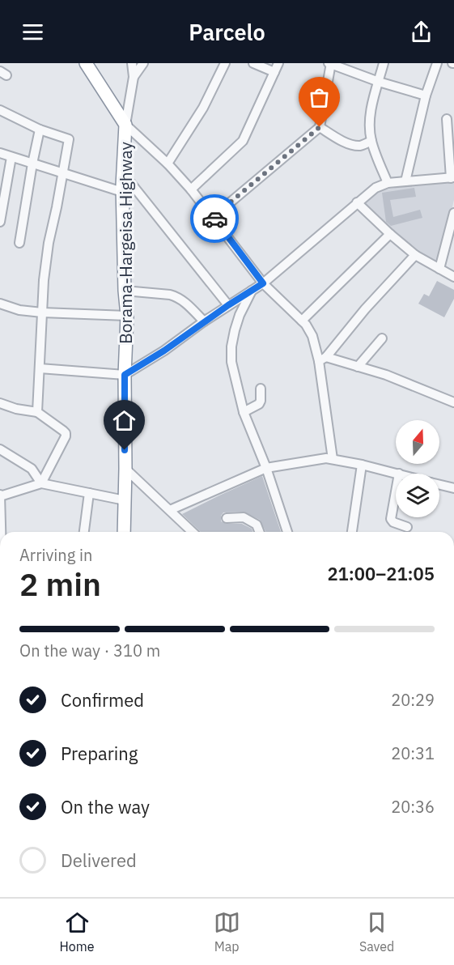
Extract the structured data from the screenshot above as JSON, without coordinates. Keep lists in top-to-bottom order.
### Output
{
  "streets": {
    "highway": ["Borama-Hargeisa Highway"]
  },
  "north": "top",
  "page": {
    "header": "Parcelo",
    "heading": ["2 min", "Arriving in", "21:00–21:05"],
    "bar": "On the way · 310 m",
    "list": [
      ["Confirmed", "20:29"],
      ["Preparing", "20:31"],
      ["On the way", "20:36"],
      "Delivered"
    ],
    "tabs": ["Home", "Map", "Saved"]
  }
}
